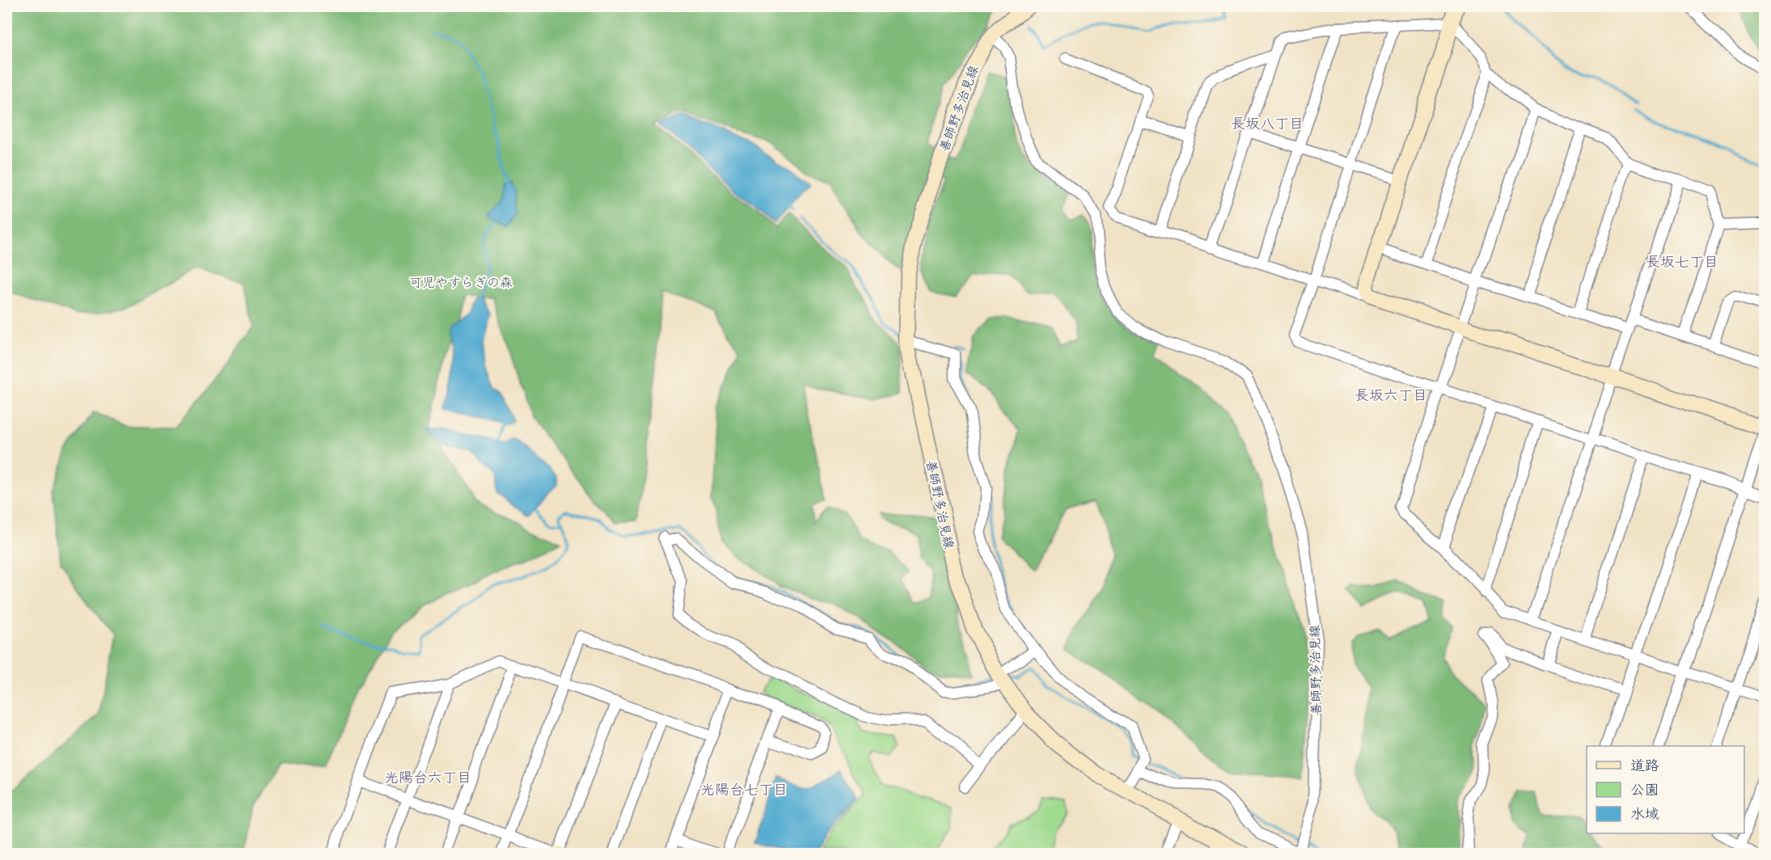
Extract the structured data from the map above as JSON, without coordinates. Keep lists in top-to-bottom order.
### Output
{
  "streets": {
    "main road": ["善師野多治見線"]
  },
  "districts": [
    "長坂八丁目",
    "長坂七丁目",
    "長坂六丁目",
    "光陽台六丁目",
    "光陽台七丁目"
  ],
  "parks": ["可児やすらぎの森"],
  "legend": ["道路", "公園", "水域"]
}
